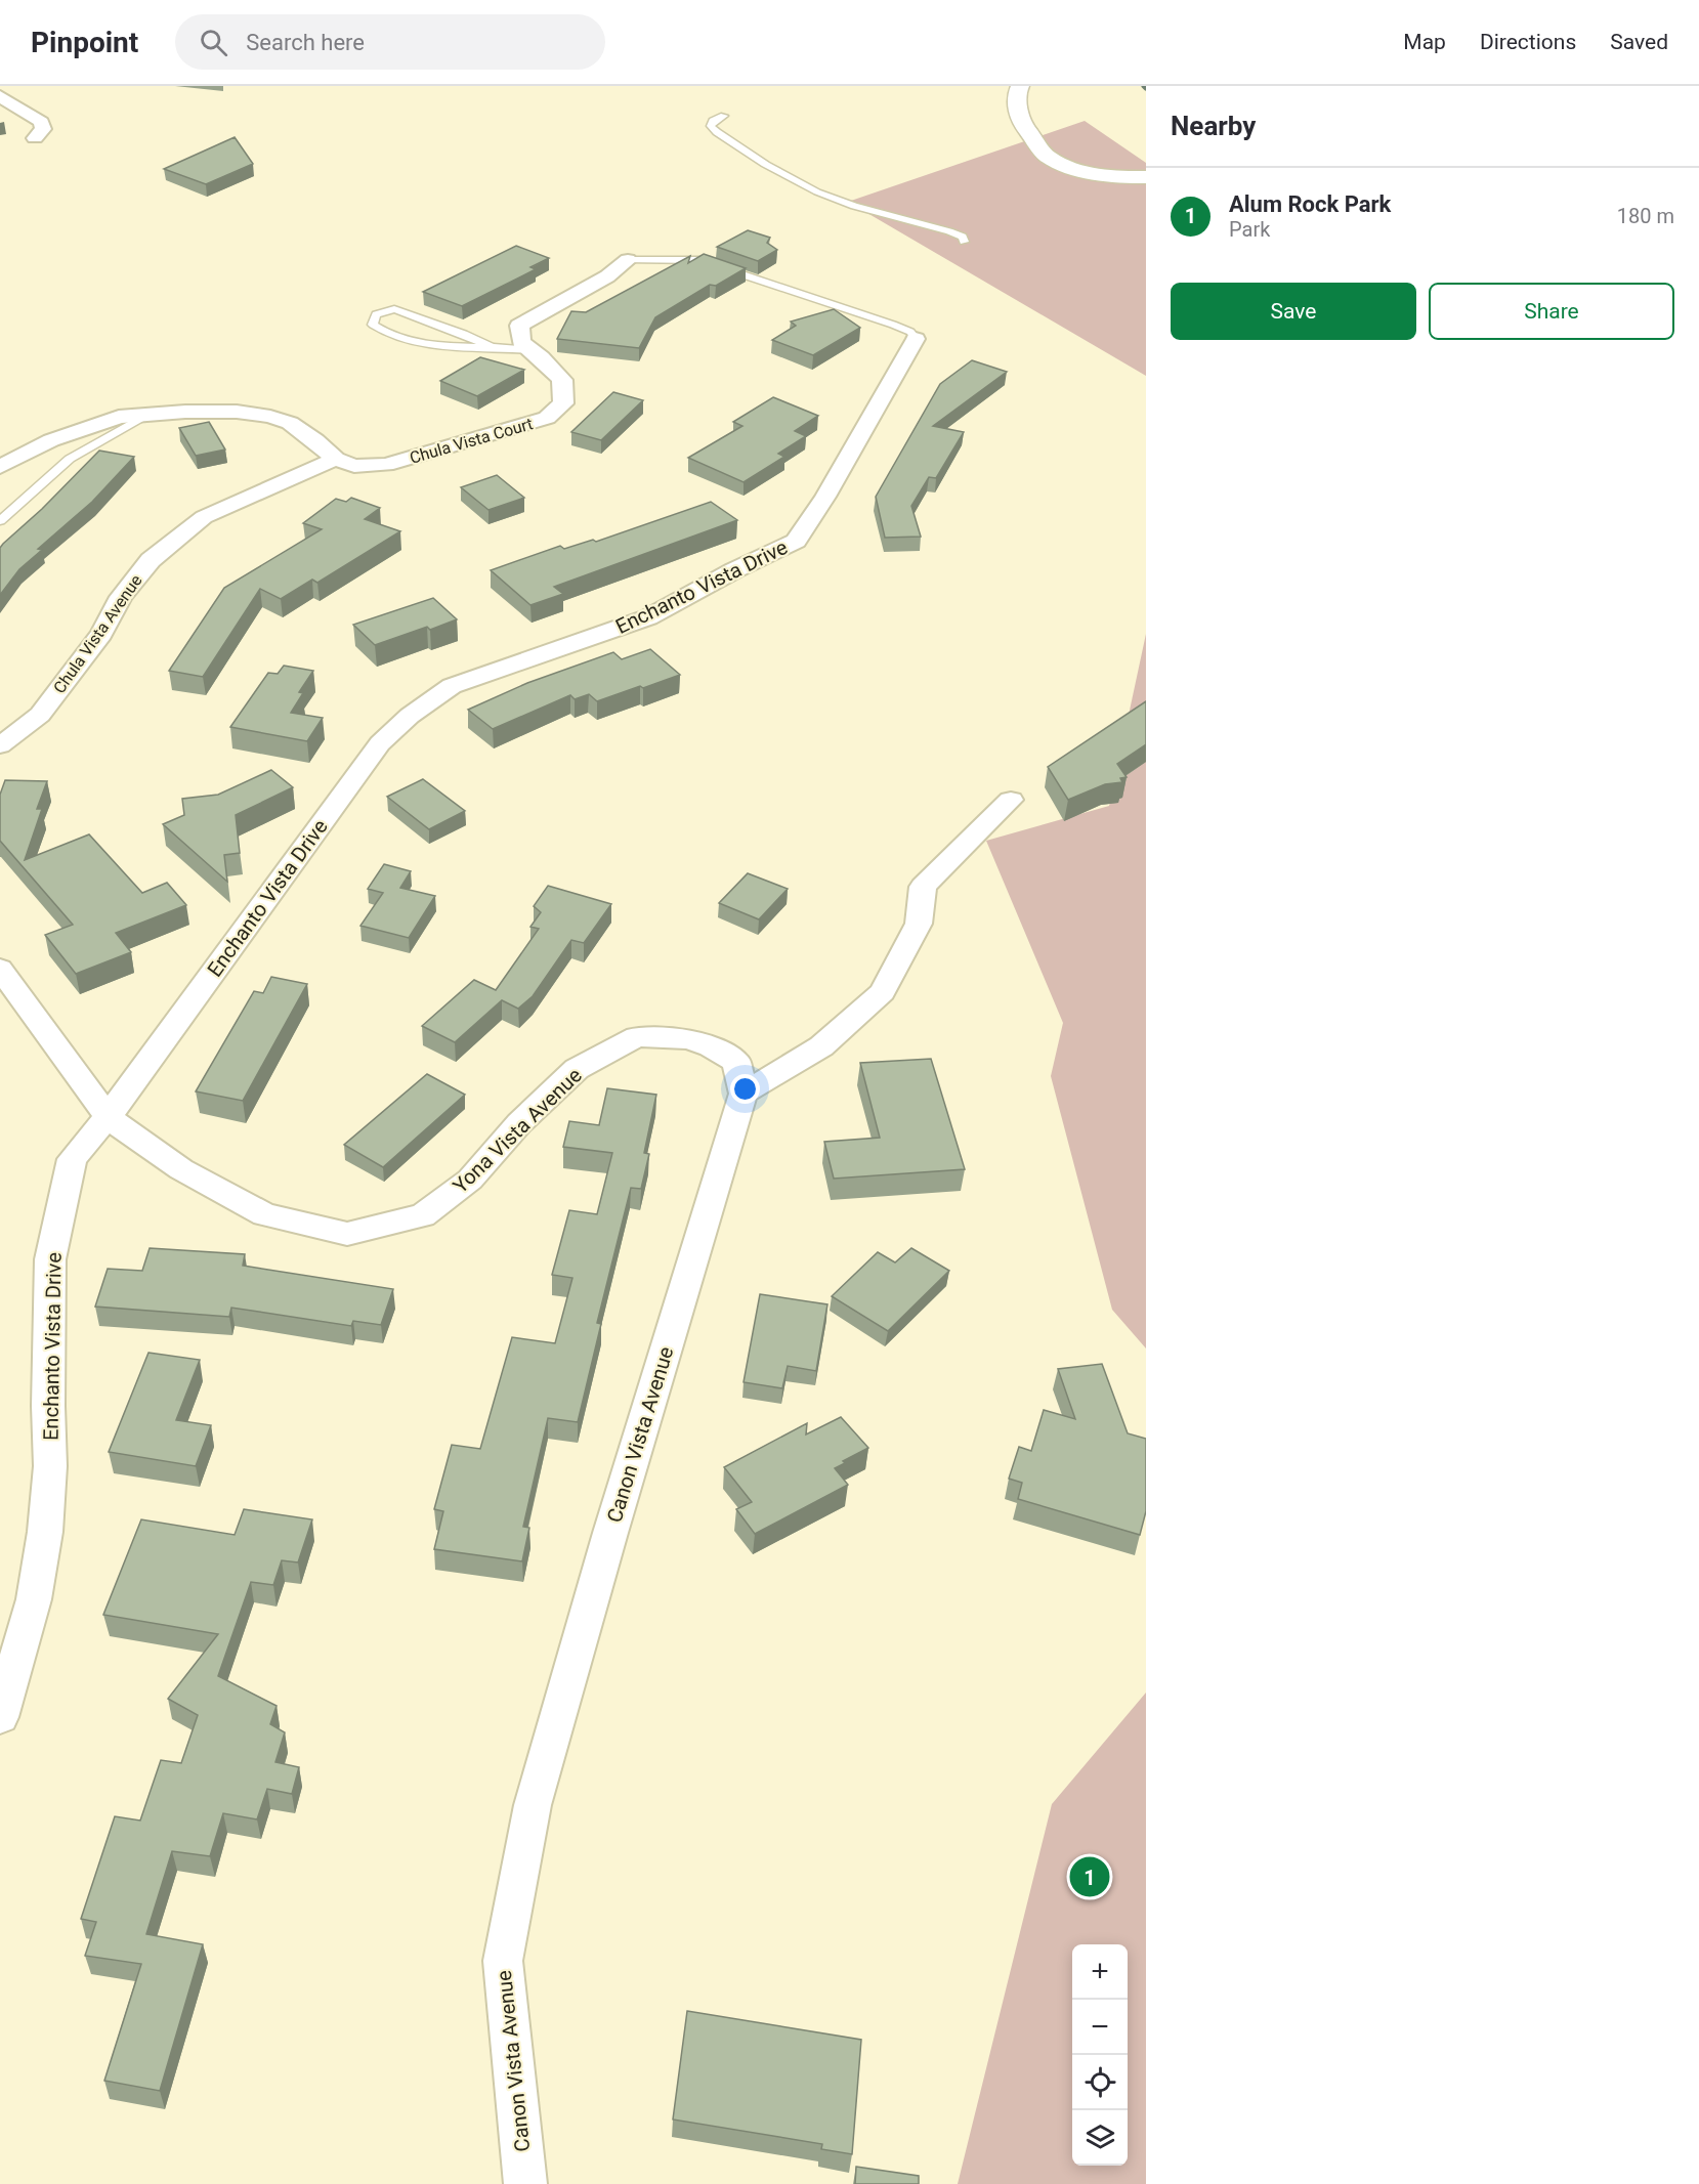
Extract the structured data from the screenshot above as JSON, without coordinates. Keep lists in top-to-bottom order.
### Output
{
  "streets": {
    "street": [
      "Chula Vista Court",
      "Enchanto Vista Drive",
      "Chula Vista Avenue",
      "Yona Vista Avenue",
      "Canon Vista Avenue"
    ]
  },
  "crossings": [
    ["Chula Vista Court", "Chula Vista Avenue"],
    ["Enchanto Vista Drive", "Yona Vista Avenue"],
    ["Yona Vista Avenue", "Canon Vista Avenue"]
  ],
  "page": {
    "header": "Pinpoint",
    "search": "Search here",
    "nav": ["Map", "Directions", "Saved"],
    "heading": "Nearby",
    "list": [
      {
        "mark": "1",
        "name": "Alum Rock Park",
        "note": "Park",
        "value": "180 m"
      }
    ],
    "buttons": ["Save", "Share"],
    "pins": "1",
    "map_buttons": ["+", "−"]
  }
}
